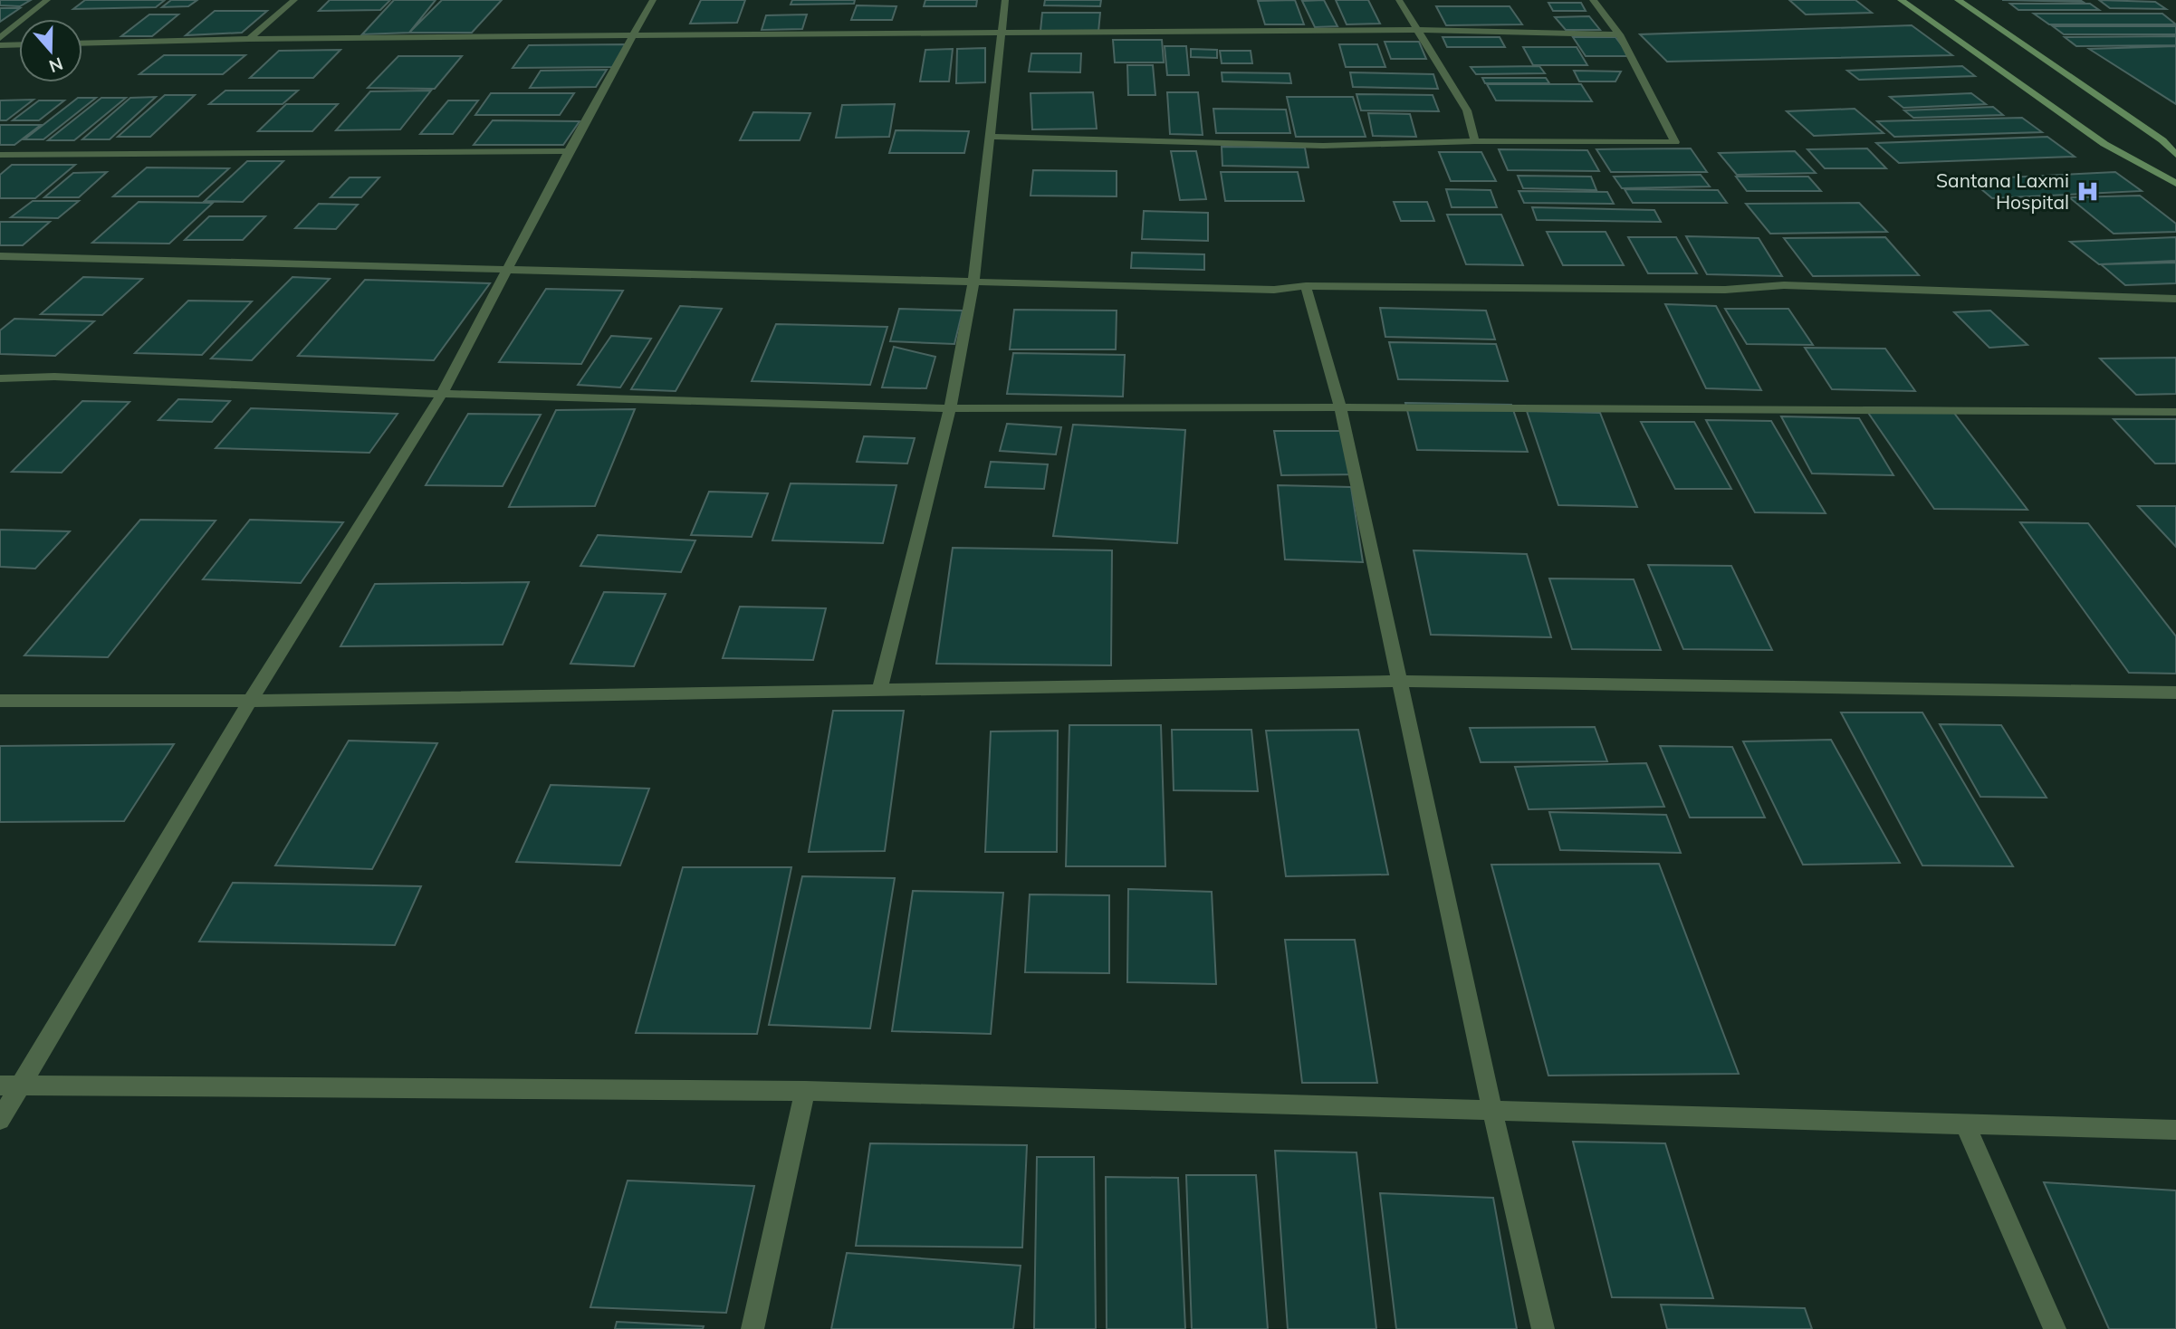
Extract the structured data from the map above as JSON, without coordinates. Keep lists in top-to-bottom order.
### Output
{
  "places": {
    "hospital": ["Santana Laxmi Hospital"]
  },
  "north": "bottom"
}
